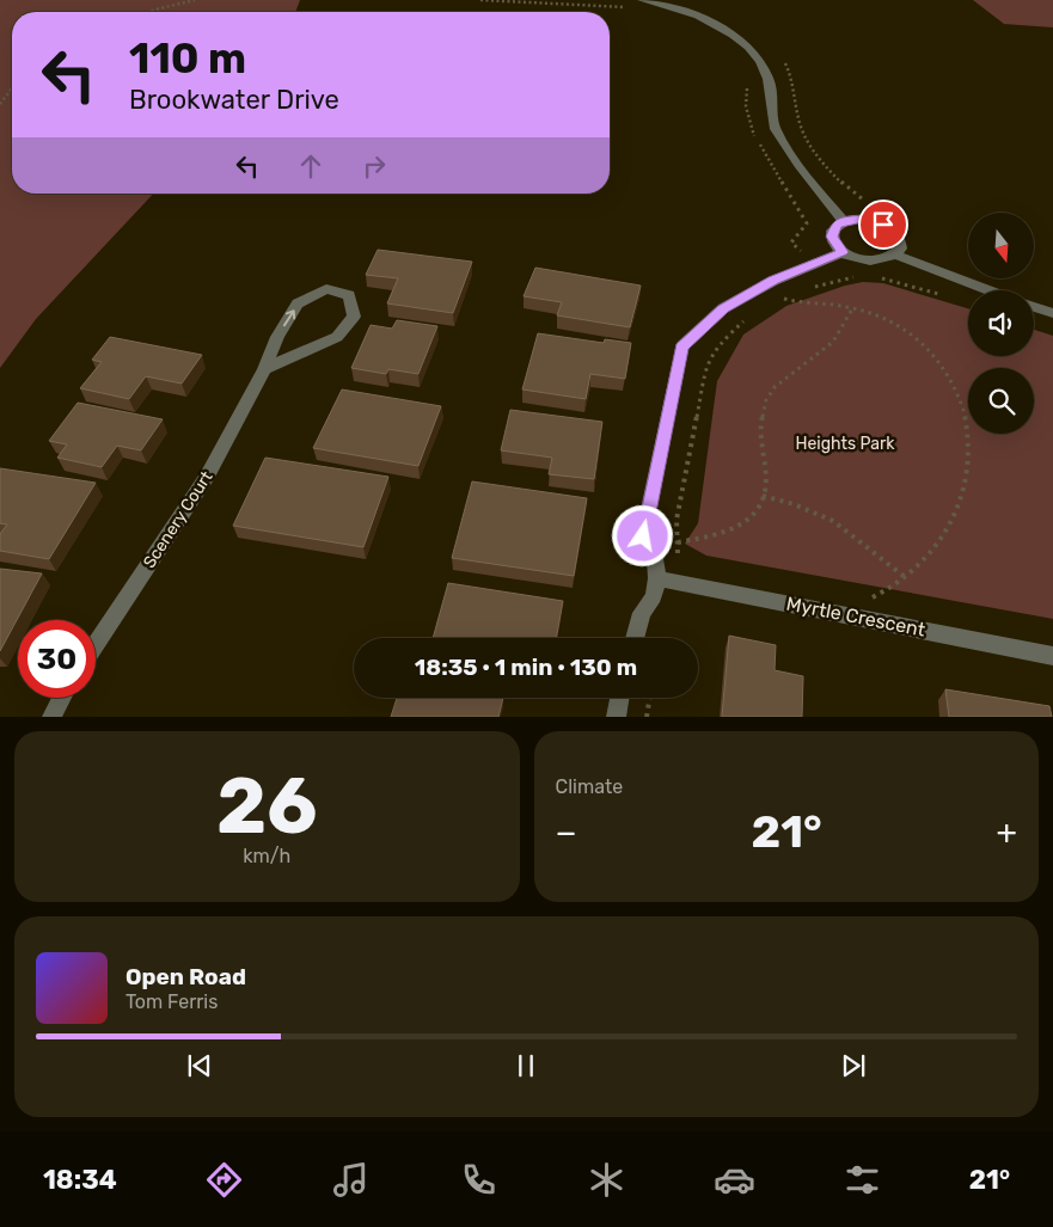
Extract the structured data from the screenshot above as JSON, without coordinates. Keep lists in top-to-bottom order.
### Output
{
  "streets": {
    "street": ["Scenery Court", "Myrtle Crescent"]
  },
  "parks": ["Heights Park"],
  "north": "bottom",
  "page": {
    "turn": ["110 m", "Brookwater Drive"],
    "limit": "30",
    "trip": "18:35 · 1 min · 130 m",
    "tile": [
      ["26", "km/h"],
      "Climate"
    ],
    "heat": ["−", "21°", "+"],
    "song": ["Open Road", "Tom Ferris"],
    "tabs": ["18:34", "21°"]
  }
}
